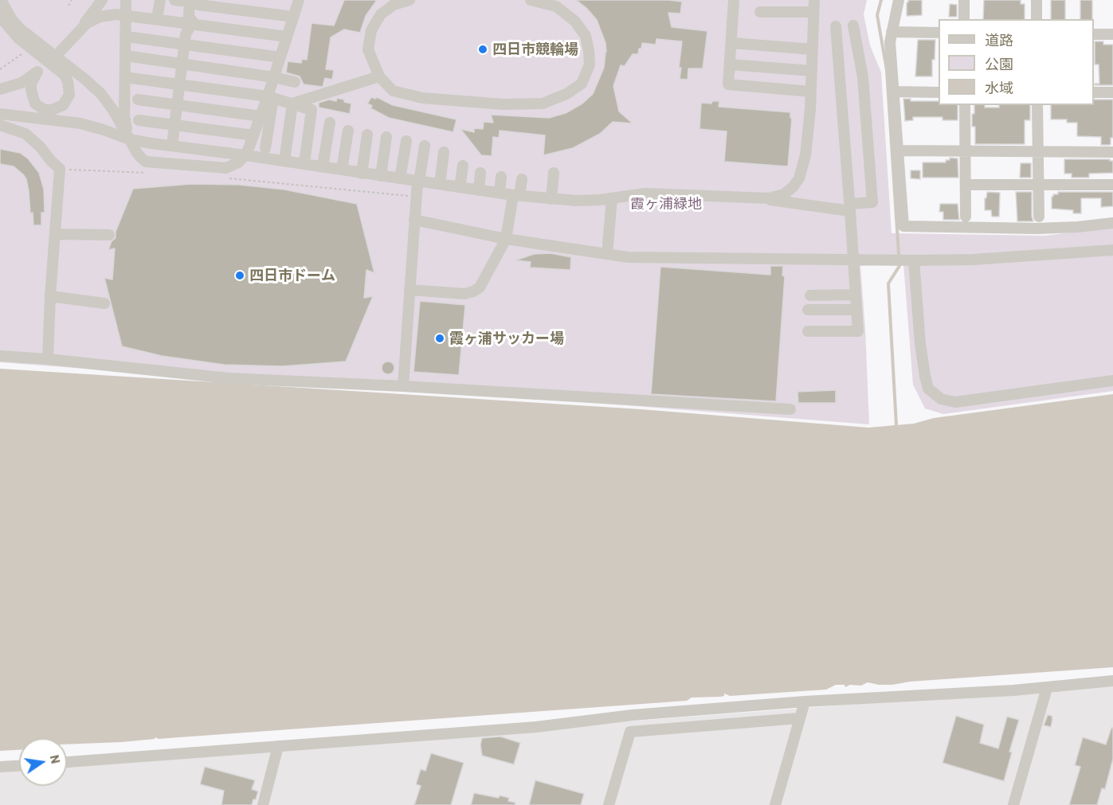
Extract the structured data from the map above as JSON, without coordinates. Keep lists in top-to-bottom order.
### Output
{
  "parks": ["霞ヶ浦緑地"],
  "places": ["四日市競輪場", "四日市ドーム", "霞ヶ浦サッカー場"],
  "legend": ["道路", "公園", "水域"],
  "north": "right"
}
